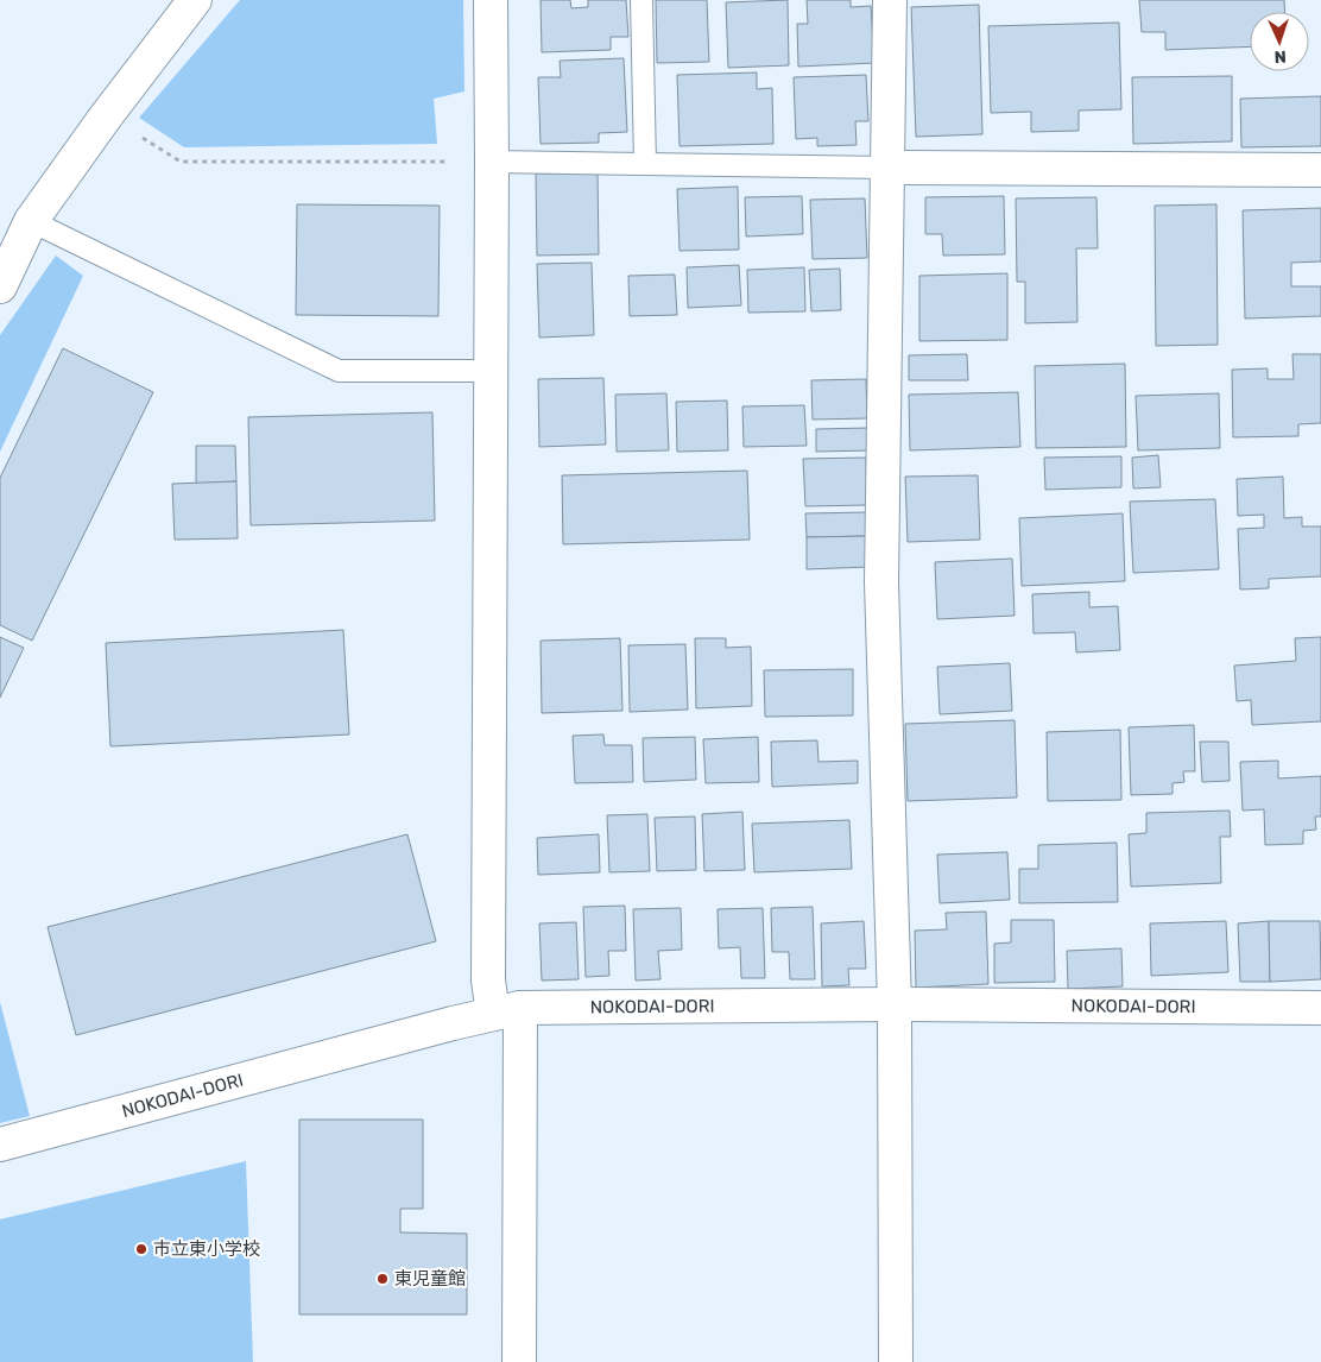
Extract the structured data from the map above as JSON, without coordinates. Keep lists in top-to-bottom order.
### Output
{
  "streets": {
    "street": ["NOKODAI-DORI"]
  },
  "places": ["市立東小学校", "東児童館"],
  "north": "bottom"
}
